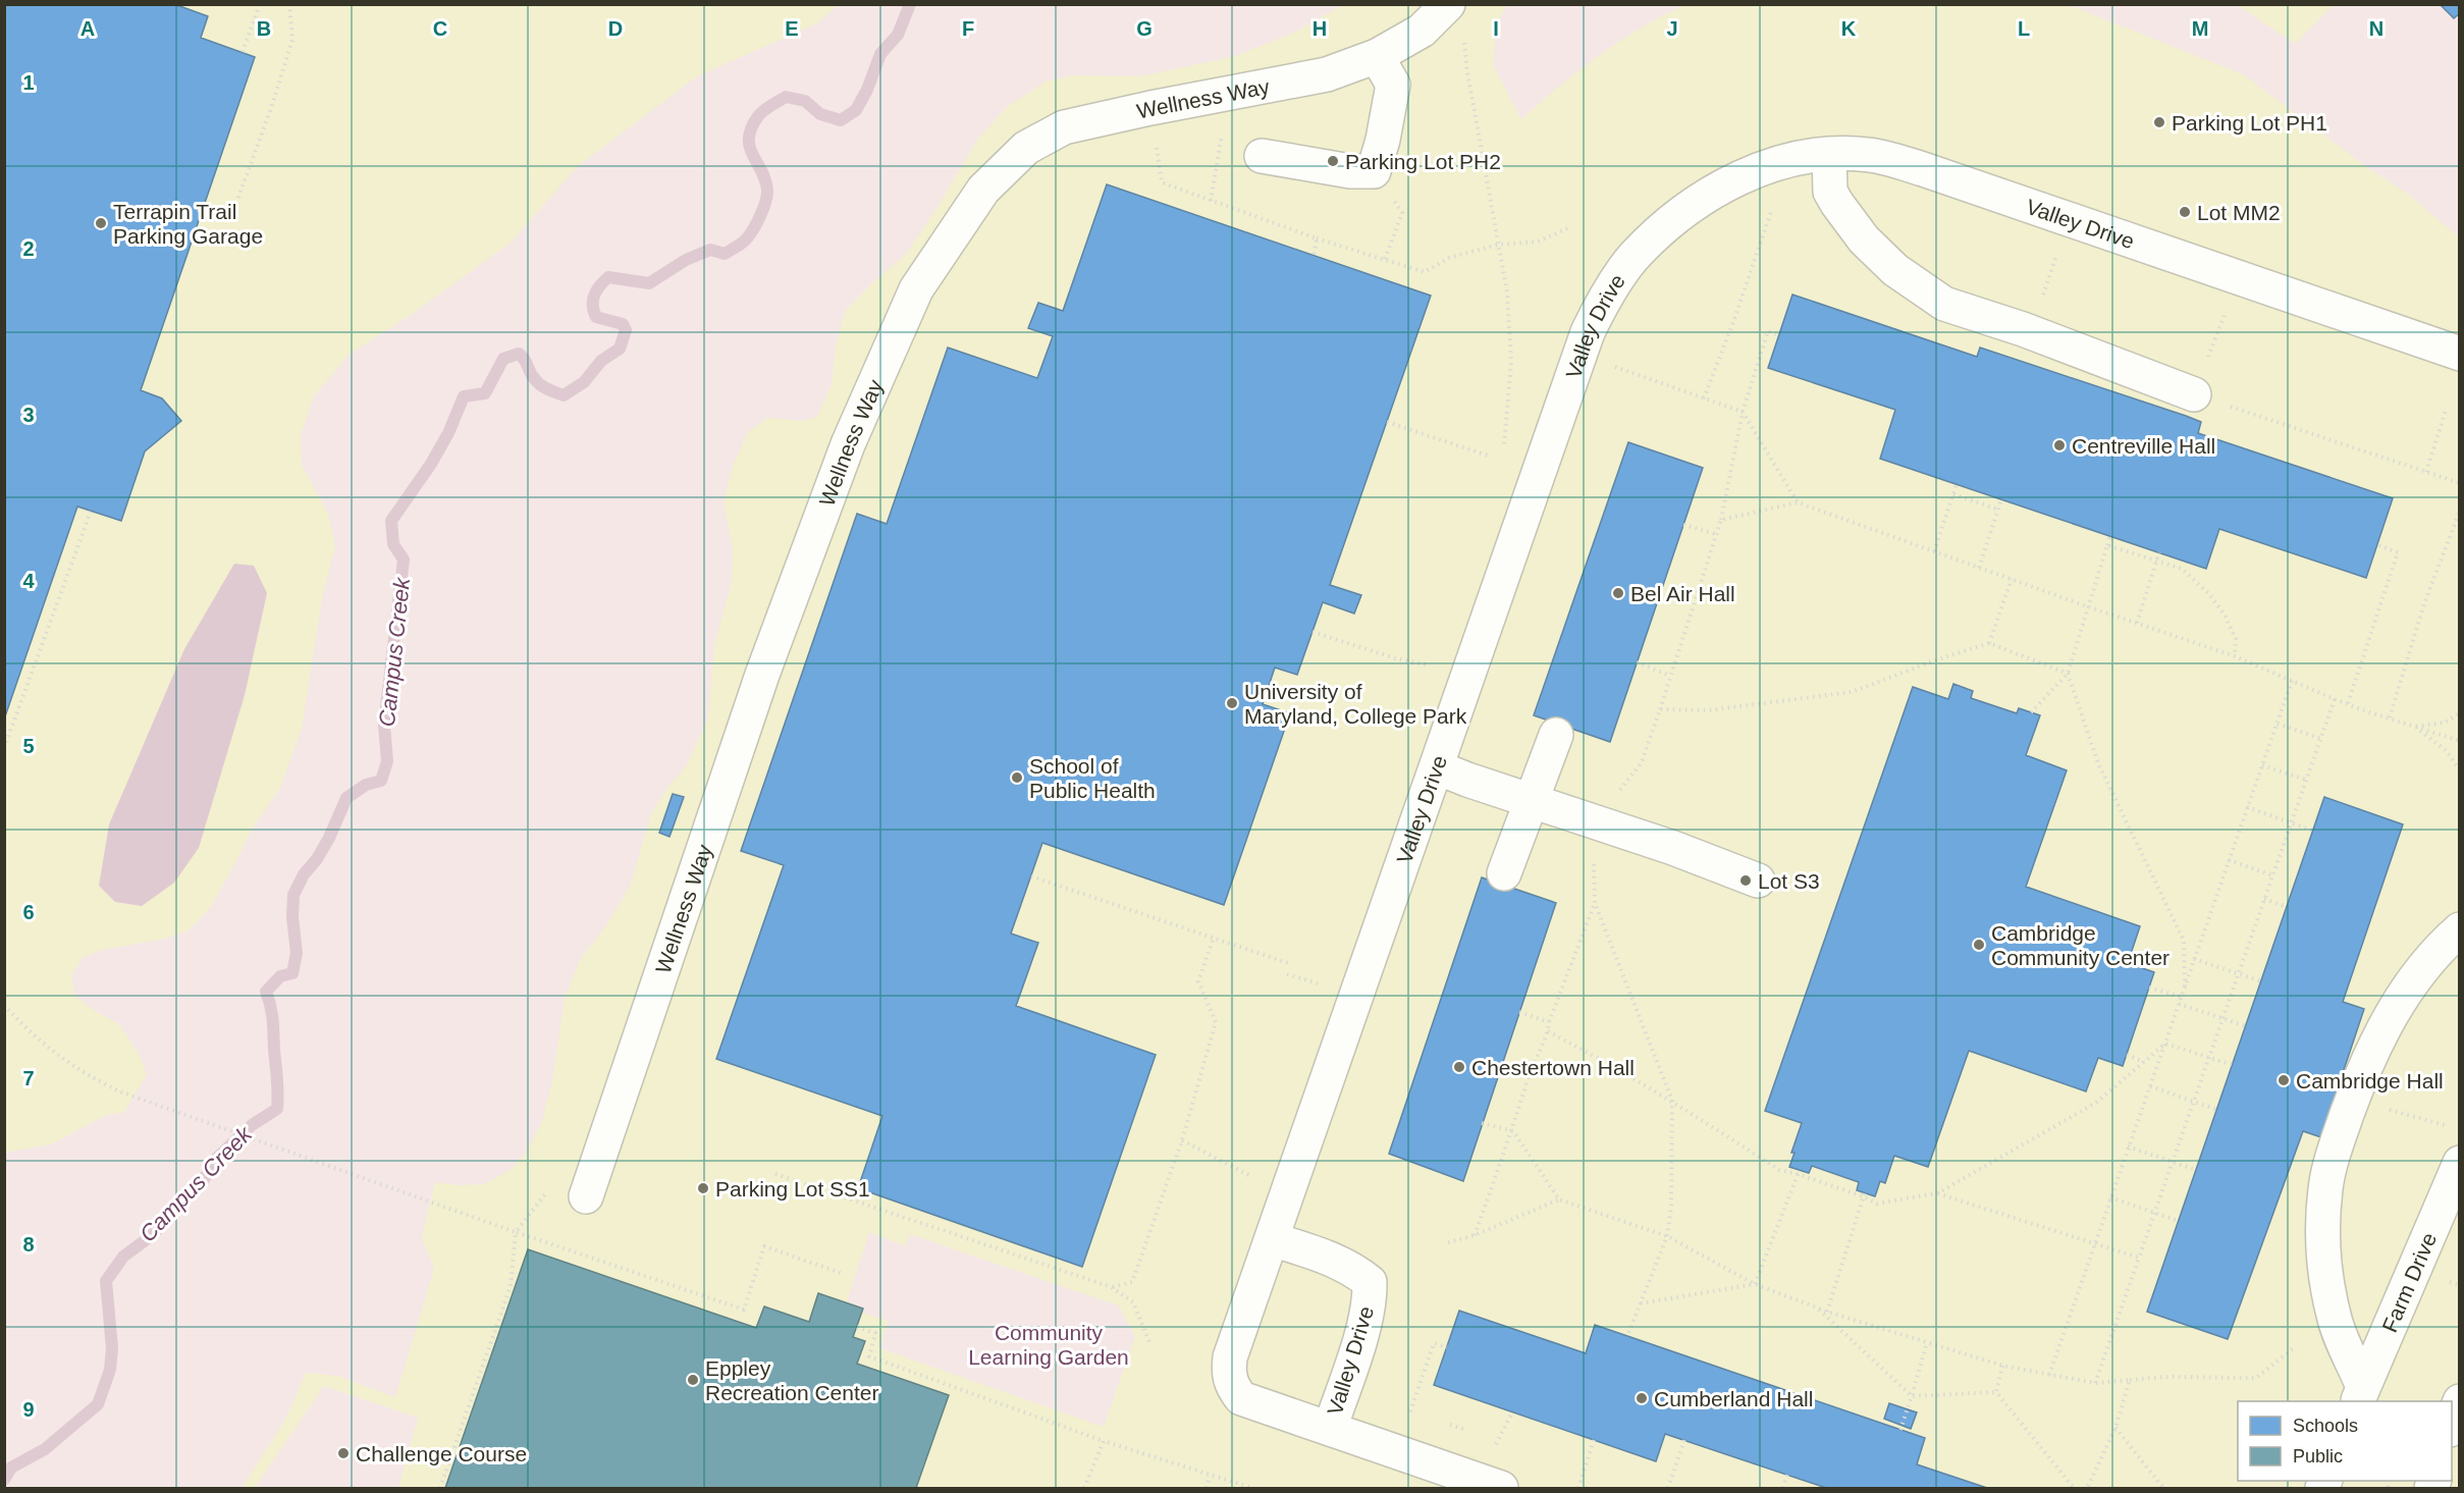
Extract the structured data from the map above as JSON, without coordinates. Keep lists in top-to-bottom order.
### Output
{
  "streets": {
    "street": ["Wellness Way", "Valley Drive", "Farm Drive"]
  },
  "water": ["Campus Creek"],
  "parks": ["Community Learning Garden"],
  "places": [
    "Parking Lot PH1",
    "Parking Lot PH2",
    "Lot MM2",
    "Terrapin Trail Parking Garage",
    "Centreville Hall",
    "Bel Air Hall",
    "University of Maryland, College Park",
    "School of Public Health",
    "Lot S3",
    "Cambridge Community Center",
    "Chestertown Hall",
    "Cambridge Hall",
    "Parking Lot SS1",
    "Eppley Recreation Center",
    "Cumberland Hall",
    "Challenge Course"
  ],
  "legend": ["Schools", "Public"],
  "grid": {
    "columns": [
      "A",
      "B",
      "C",
      "D",
      "E",
      "F",
      "G",
      "H",
      "I",
      "J",
      "K",
      "L",
      "M",
      "N"
    ],
    "rows": [
      "1",
      "2",
      "3",
      "4",
      "5",
      "6",
      "7",
      "8",
      "9"
    ]
  }
}
